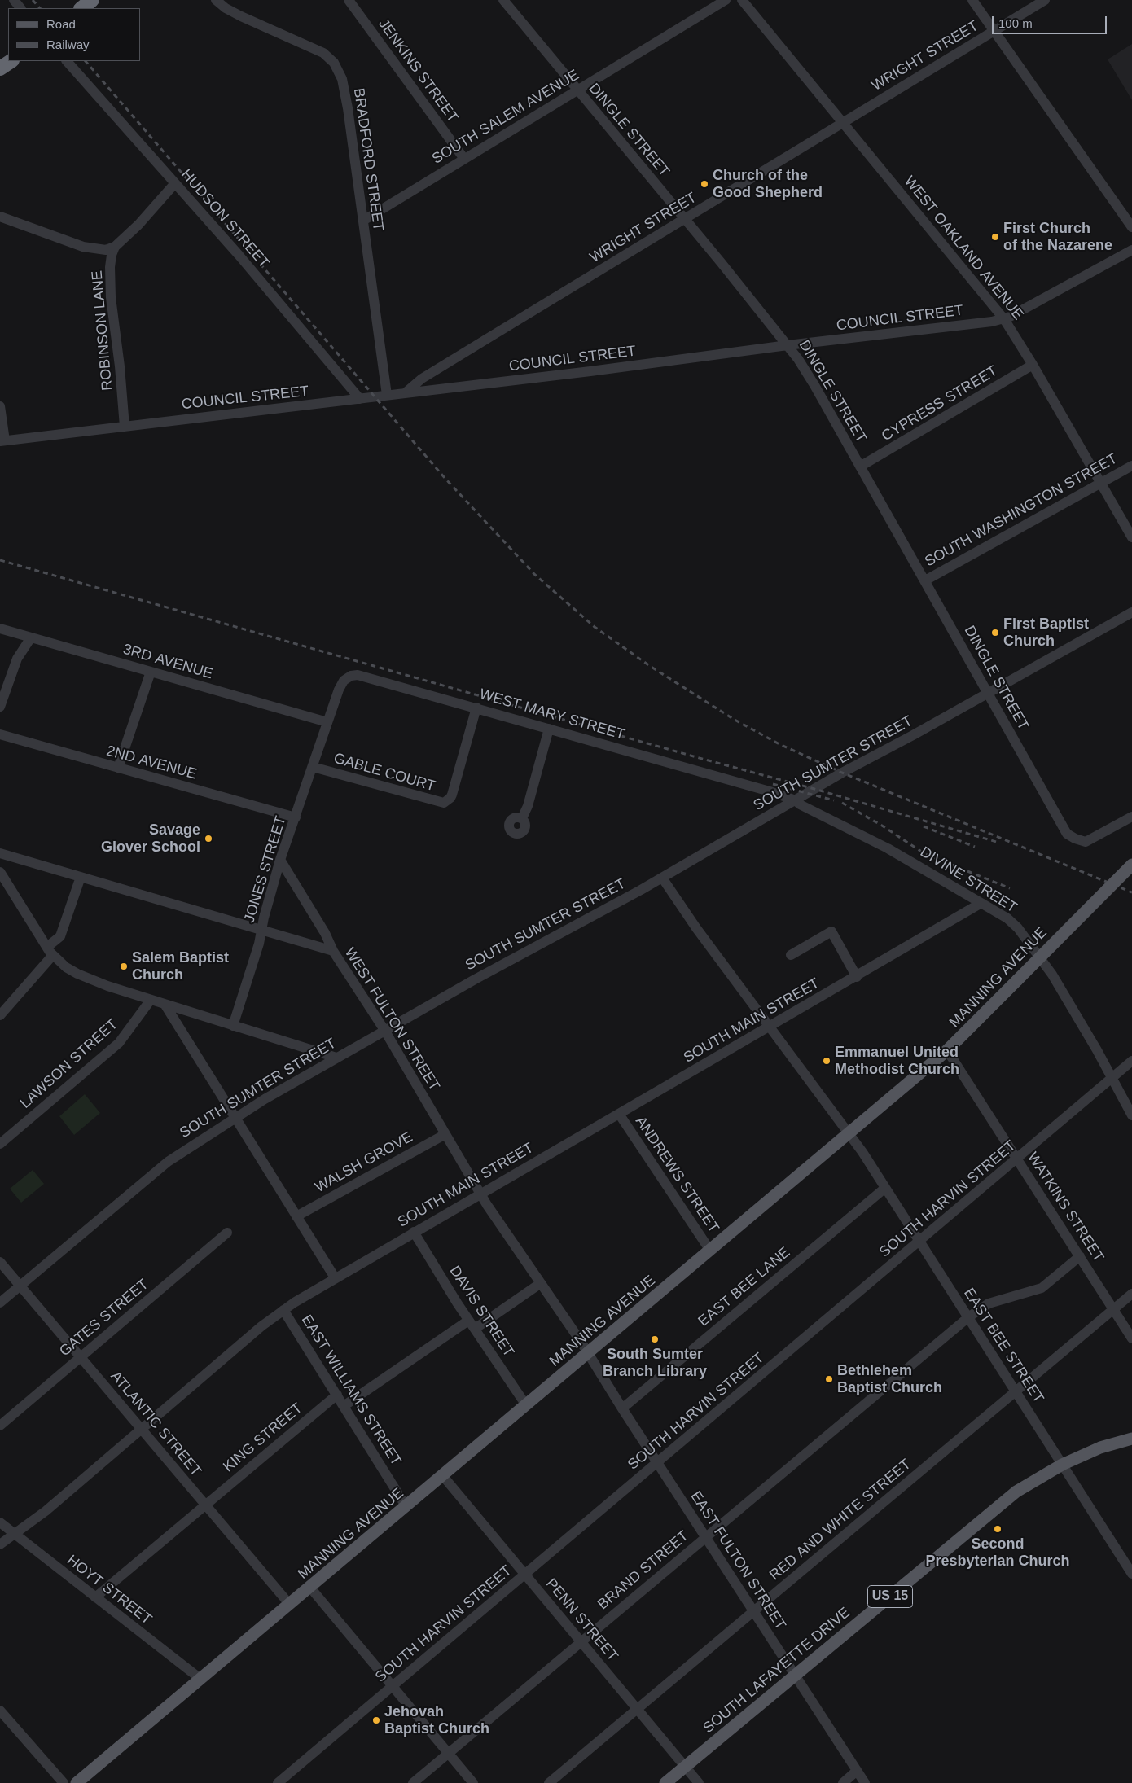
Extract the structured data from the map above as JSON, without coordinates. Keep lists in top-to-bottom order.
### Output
{
  "streets": {
    "main road": ["MANNING AVENUE", "US 15", "SOUTH LAFAYETTE DRIVE"],
    "street": [
      "WRIGHT STREET",
      "JENKINS STREET",
      "SOUTH SALEM AVENUE",
      "DINGLE STREET",
      "BRADFORD STREET",
      "HUDSON STREET",
      "WEST OAKLAND AVENUE",
      "COUNCIL STREET",
      "ROBINSON LANE",
      "CYPRESS STREET",
      "SOUTH WASHINGTON STREET",
      "3RD AVENUE",
      "WEST MARY STREET",
      "2ND AVENUE",
      "SOUTH SUMTER STREET",
      "GABLE COURT",
      "JONES STREET",
      "DIVINE STREET",
      "WEST FULTON STREET",
      "SOUTH MAIN STREET",
      "LAWSON STREET",
      "WALSH GROVE",
      "ANDREWS STREET",
      "SOUTH HARVIN STREET",
      "WATKINS STREET",
      "EAST BEE LANE",
      "DAVIS STREET",
      "GATES STREET",
      "EAST BEE STREET",
      "EAST WILLIAMS STREET",
      "ATLANTIC STREET",
      "KING STREET",
      "RED AND WHITE STREET",
      "EAST FULTON STREET",
      "BRAND STREET",
      "HOYT STREET",
      "PENN STREET"
    ]
  },
  "crossings": [
    ["WRIGHT STREET", "DINGLE STREET"],
    ["WRIGHT STREET", "WEST OAKLAND AVENUE"],
    ["WRIGHT STREET", "COUNCIL STREET"],
    ["JENKINS STREET", "SOUTH SALEM AVENUE"],
    ["SOUTH SALEM AVENUE", "DINGLE STREET"],
    ["SOUTH SALEM AVENUE", "BRADFORD STREET"],
    ["DINGLE STREET", "COUNCIL STREET"],
    ["DINGLE STREET", "CYPRESS STREET"],
    ["DINGLE STREET", "SOUTH WASHINGTON STREET"],
    ["DINGLE STREET", "SOUTH SUMTER STREET"],
    ["BRADFORD STREET", "COUNCIL STREET"],
    ["HUDSON STREET", "COUNCIL STREET"],
    ["WEST OAKLAND AVENUE", "COUNCIL STREET"],
    ["WEST OAKLAND AVENUE", "CYPRESS STREET"],
    ["WEST OAKLAND AVENUE", "SOUTH WASHINGTON STREET"],
    ["COUNCIL STREET", "ROBINSON LANE"],
    ["3RD AVENUE", "WEST MARY STREET"],
    ["3RD AVENUE", "JONES STREET"],
    ["WEST MARY STREET", "SOUTH SUMTER STREET"],
    ["WEST MARY STREET", "GABLE COURT"],
    ["WEST MARY STREET", "JONES STREET"],
    ["WEST MARY STREET", "DIVINE STREET"],
    ["2ND AVENUE", "JONES STREET"],
    ["SOUTH SUMTER STREET", "DIVINE STREET"],
    ["SOUTH SUMTER STREET", "WEST FULTON STREET"],
    ["SOUTH SUMTER STREET", "EAST BEE STREET"],
    ["SOUTH SUMTER STREET", "ATLANTIC STREET"],
    ["GABLE COURT", "JONES STREET"],
    ["JONES STREET", "WEST FULTON STREET"],
    ["DIVINE STREET", "SOUTH MAIN STREET"],
    ["DIVINE STREET", "SOUTH HARVIN STREET"],
    ["MANNING AVENUE", "WEST FULTON STREET"],
    ["MANNING AVENUE", "ANDREWS STREET"],
    ["MANNING AVENUE", "WATKINS STREET"],
    ["MANNING AVENUE", "DAVIS STREET"],
    ["MANNING AVENUE", "EAST BEE STREET"],
    ["MANNING AVENUE", "EAST WILLIAMS STREET"],
    ["MANNING AVENUE", "ATLANTIC STREET"],
    ["MANNING AVENUE", "EAST FULTON STREET"],
    ["MANNING AVENUE", "HOYT STREET"],
    ["MANNING AVENUE", "PENN STREET"],
    ["WEST FULTON STREET", "SOUTH MAIN STREET"],
    ["WEST FULTON STREET", "WALSH GROVE"],
    ["WEST FULTON STREET", "EAST FULTON STREET"],
    ["SOUTH MAIN STREET", "ANDREWS STREET"],
    ["SOUTH MAIN STREET", "DAVIS STREET"],
    ["SOUTH MAIN STREET", "EAST BEE STREET"],
    ["SOUTH MAIN STREET", "EAST WILLIAMS STREET"],
    ["SOUTH MAIN STREET", "ATLANTIC STREET"],
    ["SOUTH MAIN STREET", "HOYT STREET"],
    ["SOUTH HARVIN STREET", "WATKINS STREET"],
    ["SOUTH HARVIN STREET", "EAST BEE STREET"],
    ["SOUTH HARVIN STREET", "EAST FULTON STREET"],
    ["SOUTH HARVIN STREET", "PENN STREET"],
    ["WATKINS STREET", "RED AND WHITE STREET"],
    ["WATKINS STREET", "BRAND STREET"],
    ["EAST BEE LANE", "EAST BEE STREET"],
    ["EAST BEE LANE", "EAST FULTON STREET"],
    ["GATES STREET", "ATLANTIC STREET"],
    ["EAST BEE STREET", "RED AND WHITE STREET"],
    ["EAST BEE STREET", "BRAND STREET"],
    ["EAST BEE STREET", "SOUTH LAFAYETTE DRIVE"],
    ["EAST WILLIAMS STREET", "KING STREET"],
    ["ATLANTIC STREET", "KING STREET"],
    ["KING STREET", "HOYT STREET"],
    ["RED AND WHITE STREET", "EAST FULTON STREET"],
    ["RED AND WHITE STREET", "PENN STREET"],
    ["EAST FULTON STREET", "BRAND STREET"],
    ["EAST FULTON STREET", "SOUTH LAFAYETTE DRIVE"],
    ["BRAND STREET", "PENN STREET"],
    ["PENN STREET", "SOUTH LAFAYETTE DRIVE"]
  ],
  "places": [
    "Church of the Good Shepherd",
    "First Church of the Nazarene",
    "First Baptist Church",
    "Savage Glover School",
    "Salem Baptist Church",
    "Emmanuel United Methodist Church",
    "South Sumter Branch Library",
    "Bethlehem Baptist Church",
    "Second Presbyterian Church",
    "Jehovah Baptist Church"
  ],
  "legend": ["Road", "Railway"],
  "scale_bar": "100 m"
}
